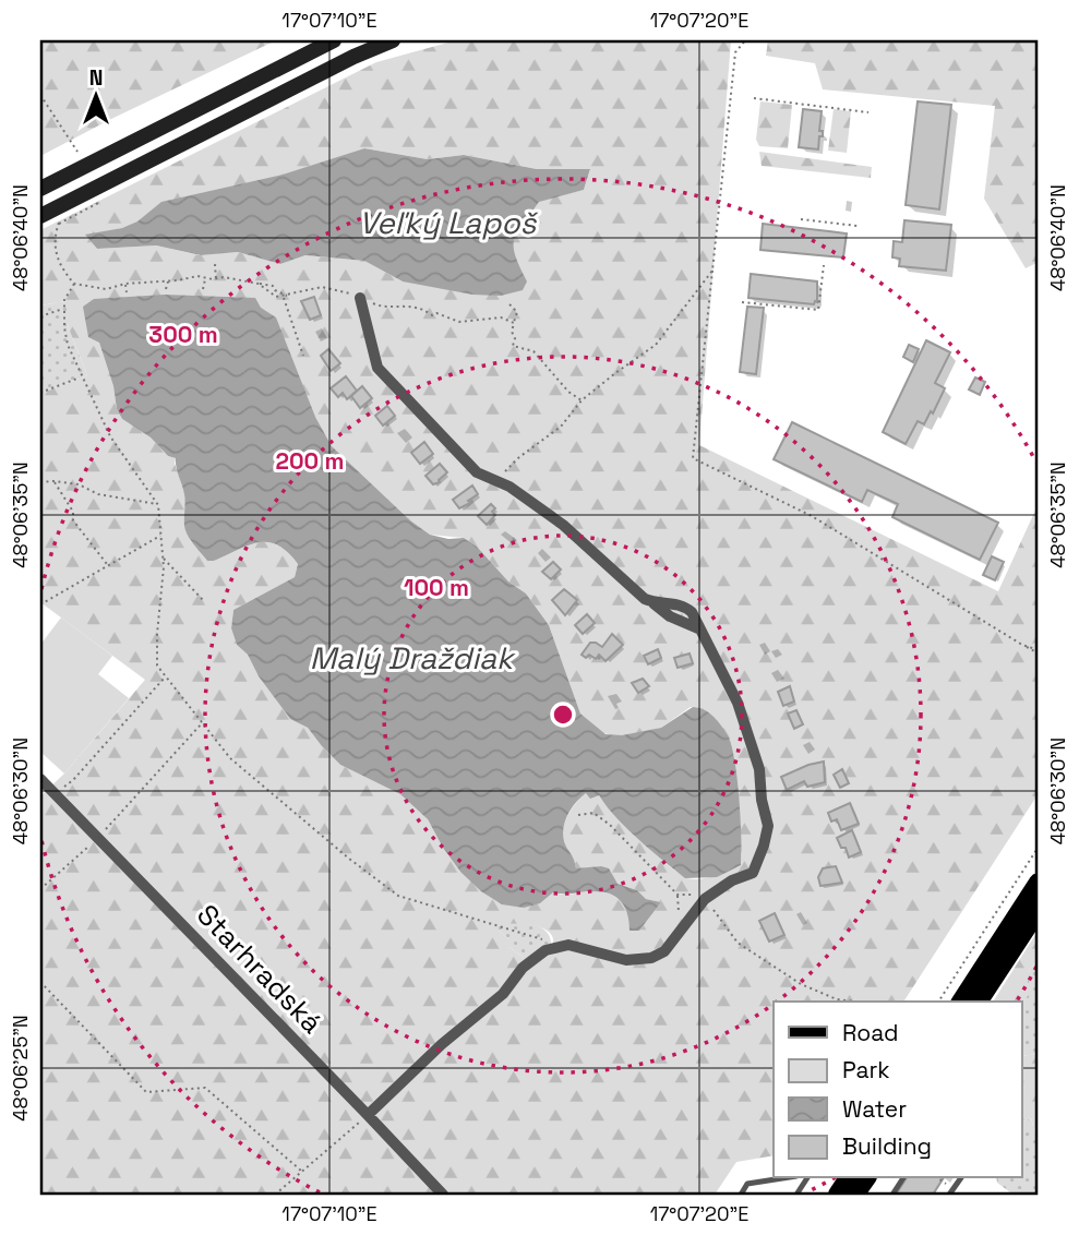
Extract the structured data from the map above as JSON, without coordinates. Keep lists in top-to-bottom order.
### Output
{
  "streets": {
    "street": ["Starhradská"]
  },
  "water": ["Veľký Lapoš", "Malý Draždiak"],
  "legend": [
    "Road",
    "Park",
    "Water",
    "Building"
  ],
  "north": "top",
  "coordinates": [
    "17°07'10\"E",
    "17°07'20\"E",
    "48°06'40\"N",
    "48°06'35\"N",
    "48°06'30\"N",
    "48°06'25\"N"
  ],
  "rings": ["300 m", "200 m", "100 m"]
}
